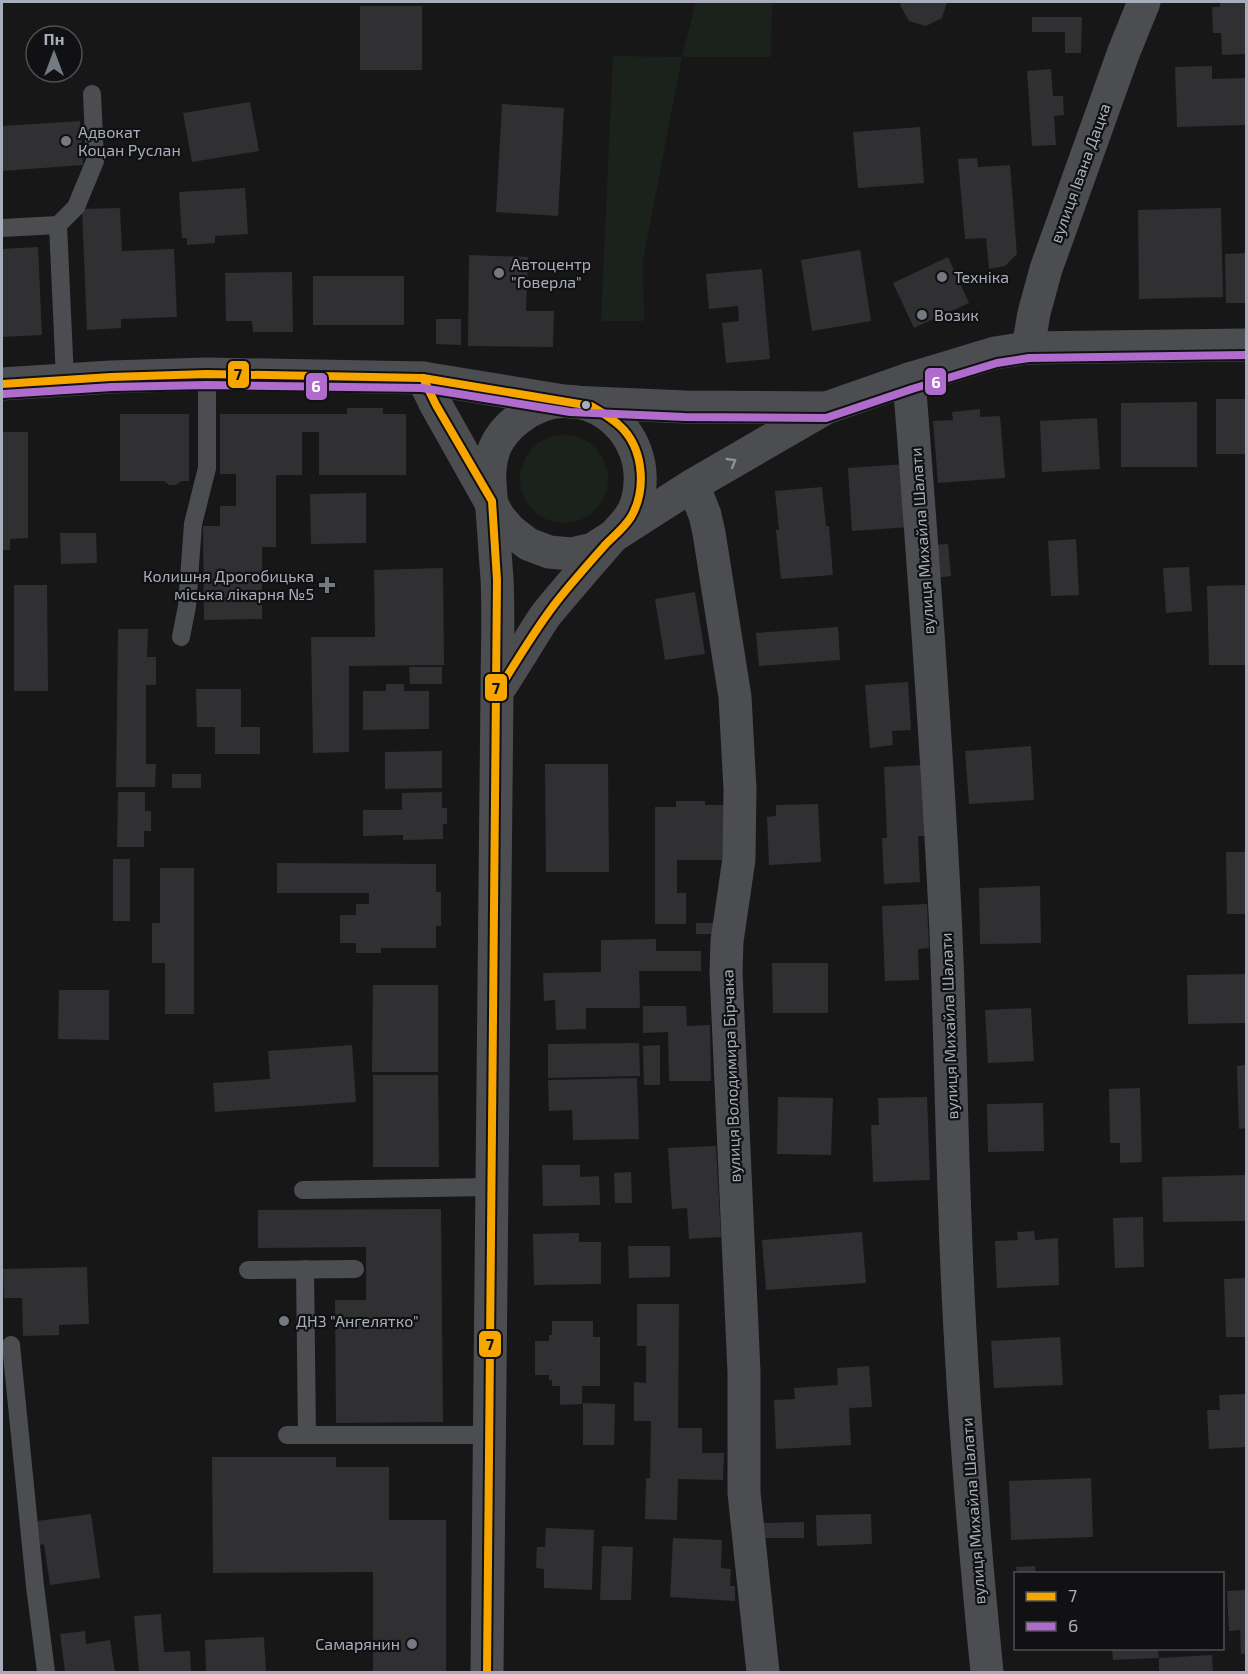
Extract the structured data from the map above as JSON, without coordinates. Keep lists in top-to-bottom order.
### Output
{
  "streets": {
    "street": ["вулиця Івана Дацка", "вулиця Михайла Шалати", "вулиця Володимира Бірчака"]
  },
  "places": {
    "other": [
      "Адвокат Коцан Руслан",
      "Автоцентр \"Говерла\"",
      "Техніка",
      "Возик",
      "ДНЗ \"Ангелятко\"",
      "Самарянин"
    ],
    "health": ["Колишня Дрогобицька міська лікарня №5"]
  },
  "lines": ["transit line 6", "transit line 7"],
  "legend": ["7", "6"],
  "north": "top"
}
